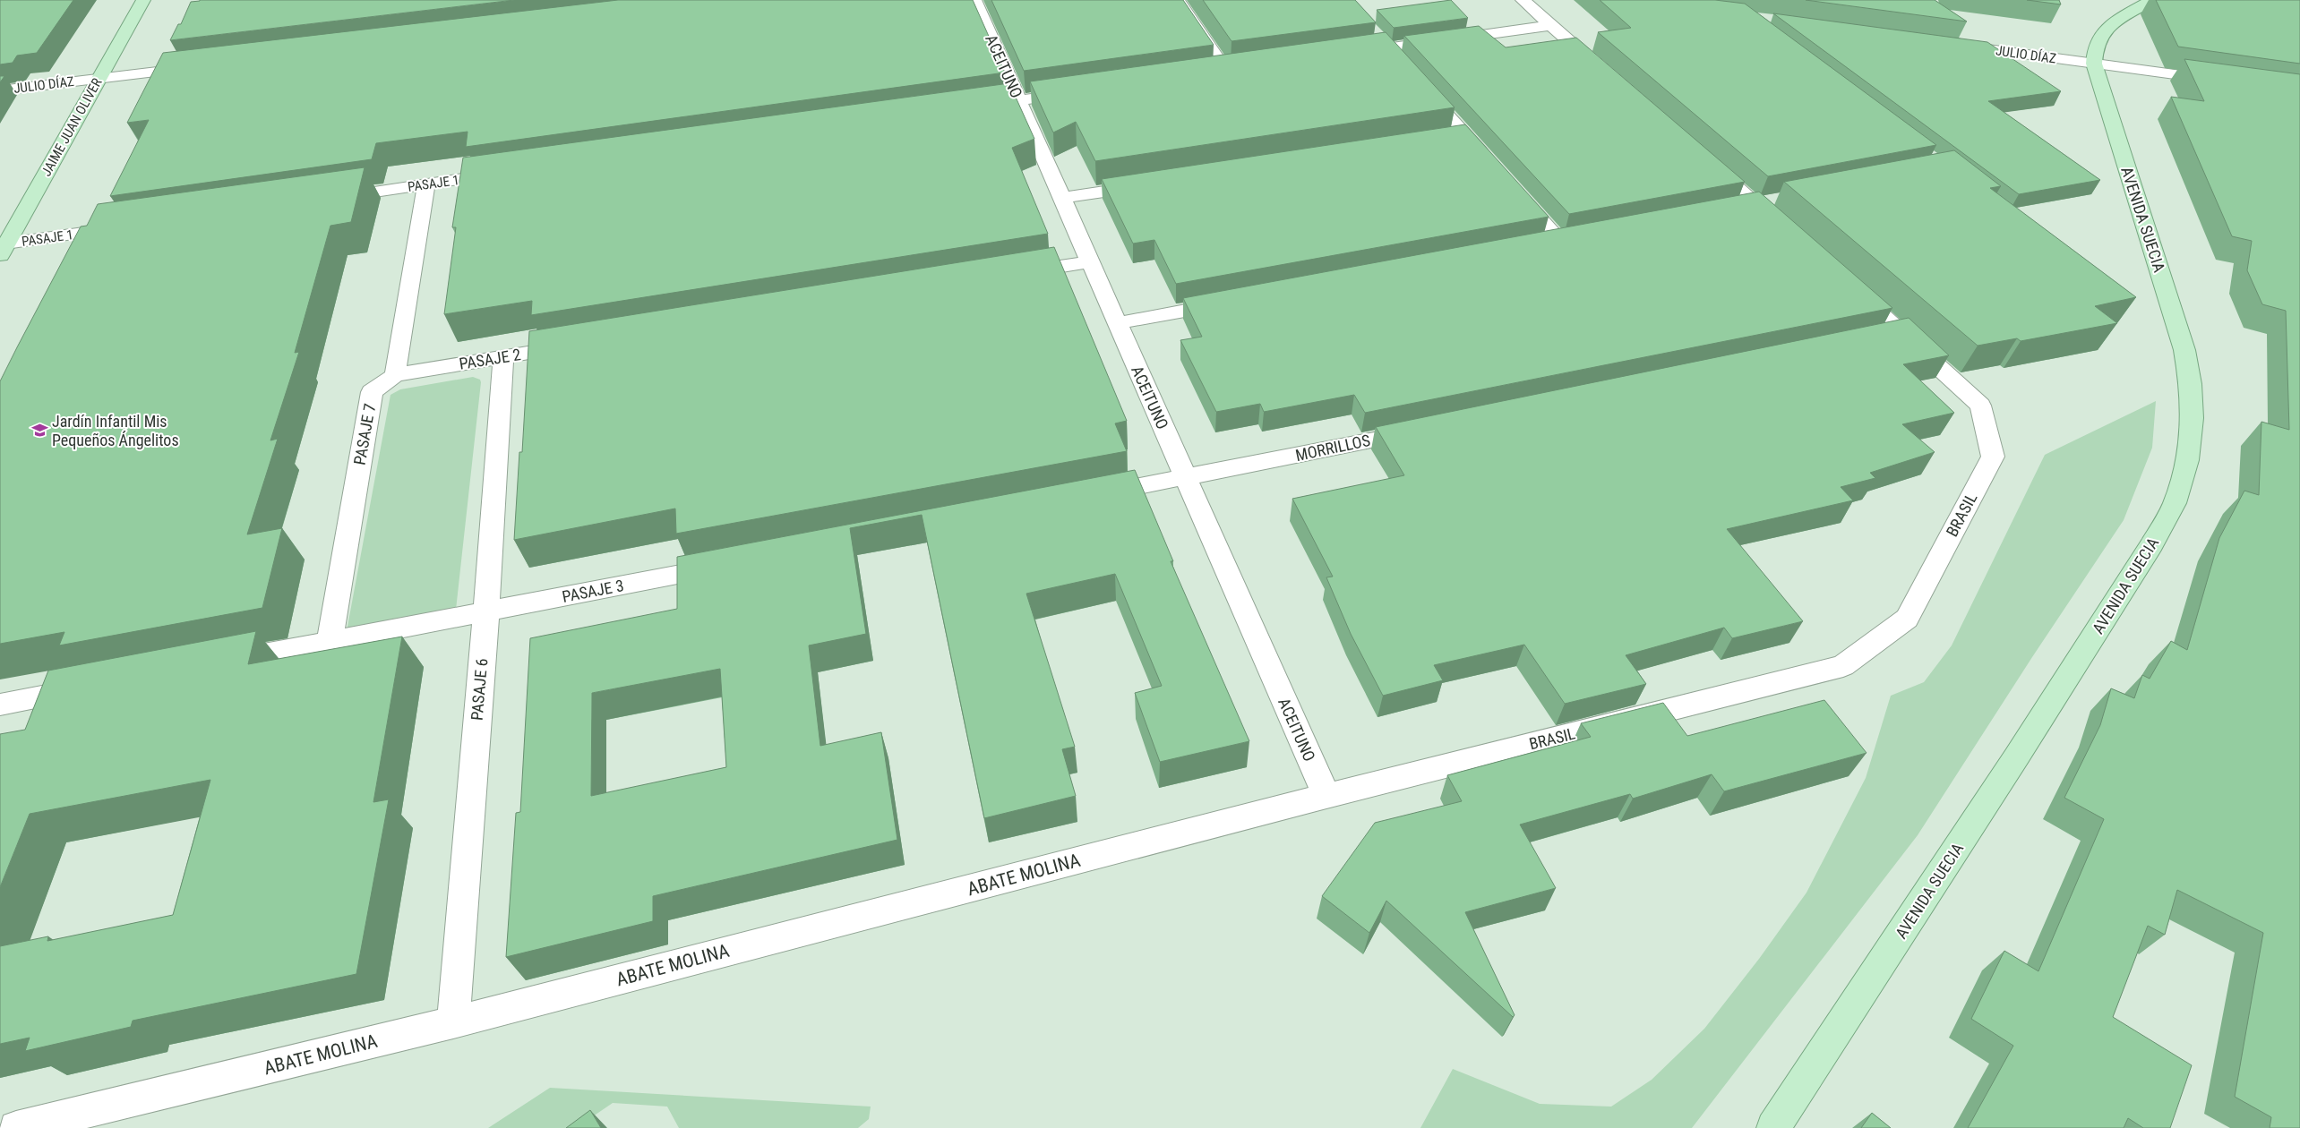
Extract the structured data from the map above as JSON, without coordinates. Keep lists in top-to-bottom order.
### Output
{
  "streets": {
    "main road": ["JAIME JUAN OLIVER", "AVENIDA SUECIA"],
    "street": [
      "JULIO DÍAZ",
      "ACEITUNO",
      "PASAJE 1",
      "PASAJE 2",
      "PASAJE 7",
      "MORRILLOS",
      "BRASIL",
      "PASAJE 3",
      "PASAJE 6",
      "ABATE MOLINA"
    ]
  },
  "crossings": [
    ["JULIO DÍAZ", "JAIME JUAN OLIVER"],
    ["JULIO DÍAZ", "AVENIDA SUECIA"],
    ["ACEITUNO", "MORRILLOS"],
    ["ACEITUNO", "BRASIL"],
    ["ACEITUNO", "ABATE MOLINA"],
    ["JAIME JUAN OLIVER", "PASAJE 1"],
    ["PASAJE 2", "PASAJE 7"],
    ["PASAJE 2", "PASAJE 6"],
    ["PASAJE 7", "PASAJE 3"],
    ["BRASIL", "ABATE MOLINA"],
    ["PASAJE 3", "PASAJE 6"],
    ["PASAJE 6", "ABATE MOLINA"]
  ],
  "places": {
    "school or university": ["Jardín Infantil Mis Pequeños Ángelitos"]
  }
}
